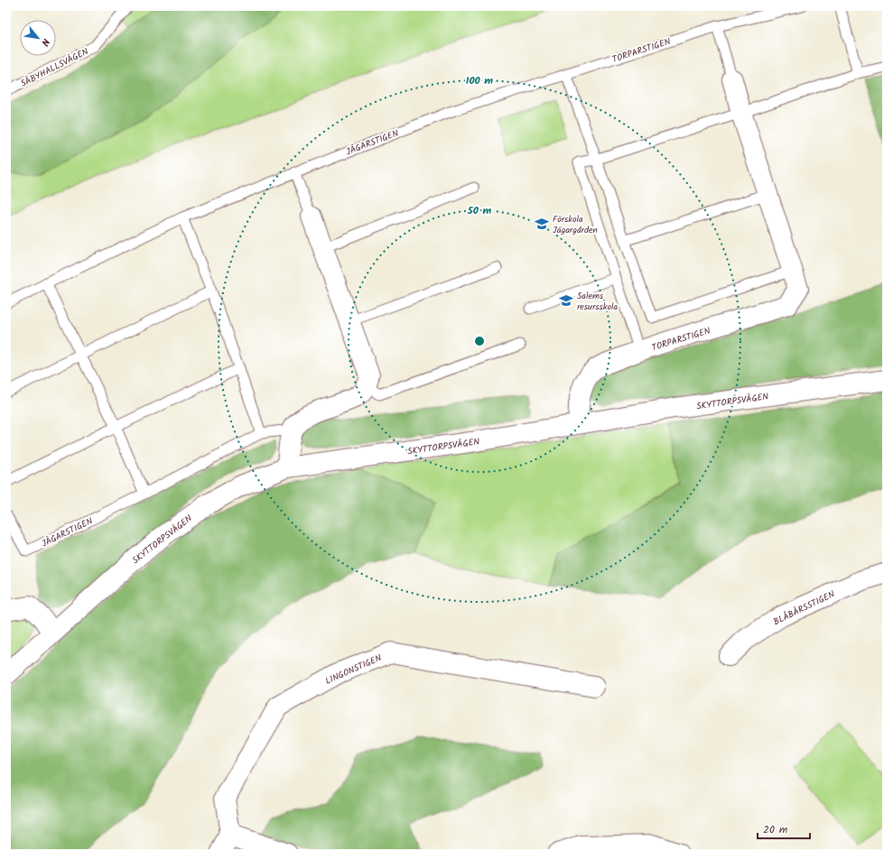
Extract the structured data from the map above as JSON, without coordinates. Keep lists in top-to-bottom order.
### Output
{
  "streets": {
    "street": [
      "TORPARSTIGEN",
      "SKYTTORPSVÄGEN",
      "BLÅBÄRSSTIGEN",
      "LINGONSTIGEN"
    ],
    "lane": ["SÄBYHALLSVÄGEN", "JÄGARSTIGEN"]
  },
  "crossings": [
    ["TORPARSTIGEN", "JÄGARSTIGEN"],
    ["TORPARSTIGEN", "SKYTTORPSVÄGEN"]
  ],
  "places": {
    "school or university": ["Förskola Jägargården", "Salems resursskola"]
  },
  "scale_bar": "20 m",
  "north": "bottom right",
  "rings": ["100 m", "50 m"]
}
